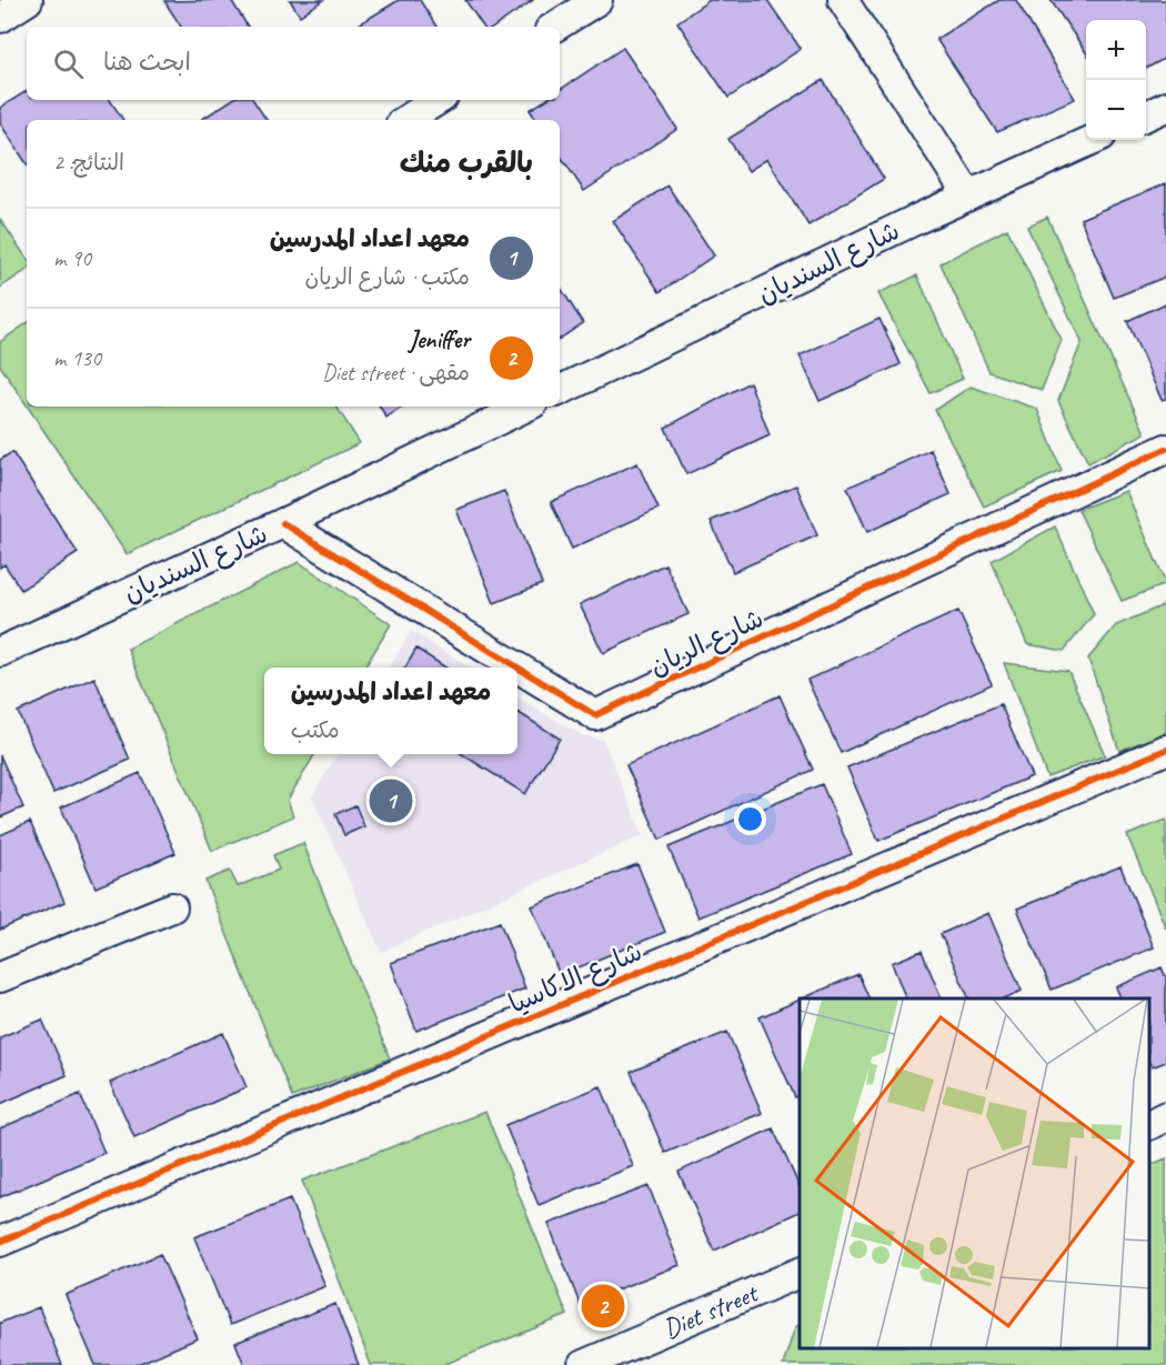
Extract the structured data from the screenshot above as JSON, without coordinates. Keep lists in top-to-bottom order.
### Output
{
  "streets": {
    "street": [
      "شارع السنديان",
      "شارع الريان",
      "شارع الاكاسيا",
      "Diet street"
    ]
  },
  "crossings": [
    ["شارع السنديان", "شارع الريان"]
  ],
  "page": {
    "map_buttons": ["+", "−"],
    "search": "ابحث هنا",
    "heading": ["بالقرب منك", "النتائج: 2"],
    "list": [
      {
        "mark": "1",
        "name": "معهد اعداد المدرسين",
        "note": "مكتب · شارع الريان",
        "value": "90 m"
      },
      {
        "mark": "2",
        "name": "Jeniffer",
        "note": "مقهى · Diet street",
        "value": "130 m"
      }
    ],
    "popup": ["معهد اعداد المدرسين", "مكتب"],
    "pins": ["1", "2"]
  }
}
